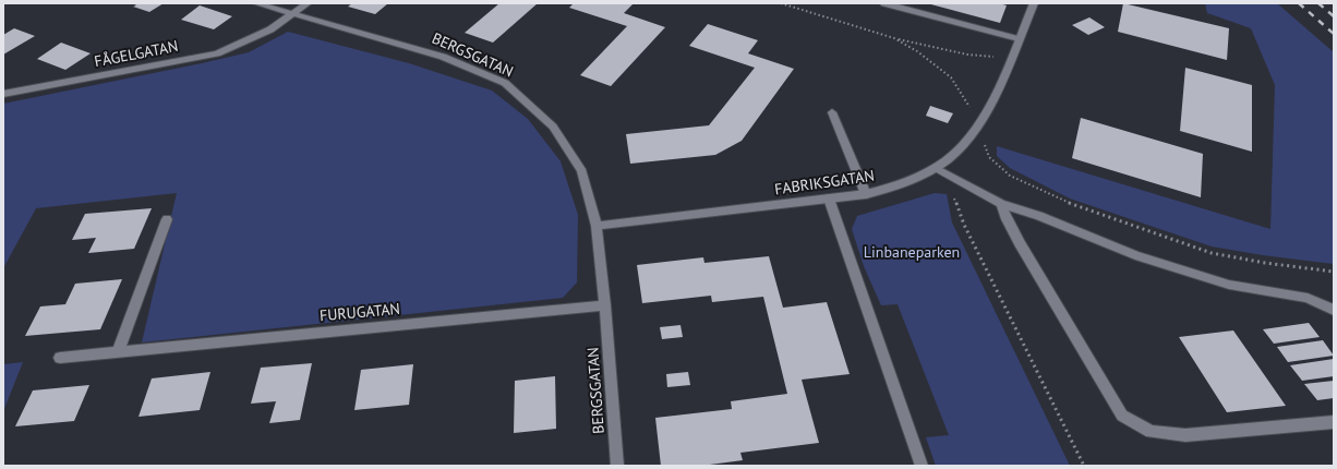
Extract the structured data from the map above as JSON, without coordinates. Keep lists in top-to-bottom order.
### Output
{
  "streets": {
    "street": [
      "FÅGELGATAN",
      "BERGSGATAN",
      "FABRIKSGATAN",
      "FURUGATAN"
    ]
  },
  "crossings": [
    ["FÅGELGATAN", "BERGSGATAN"],
    ["BERGSGATAN", "FABRIKSGATAN"],
    ["BERGSGATAN", "FURUGATAN"]
  ],
  "parks": ["Linbaneparken"]
}
